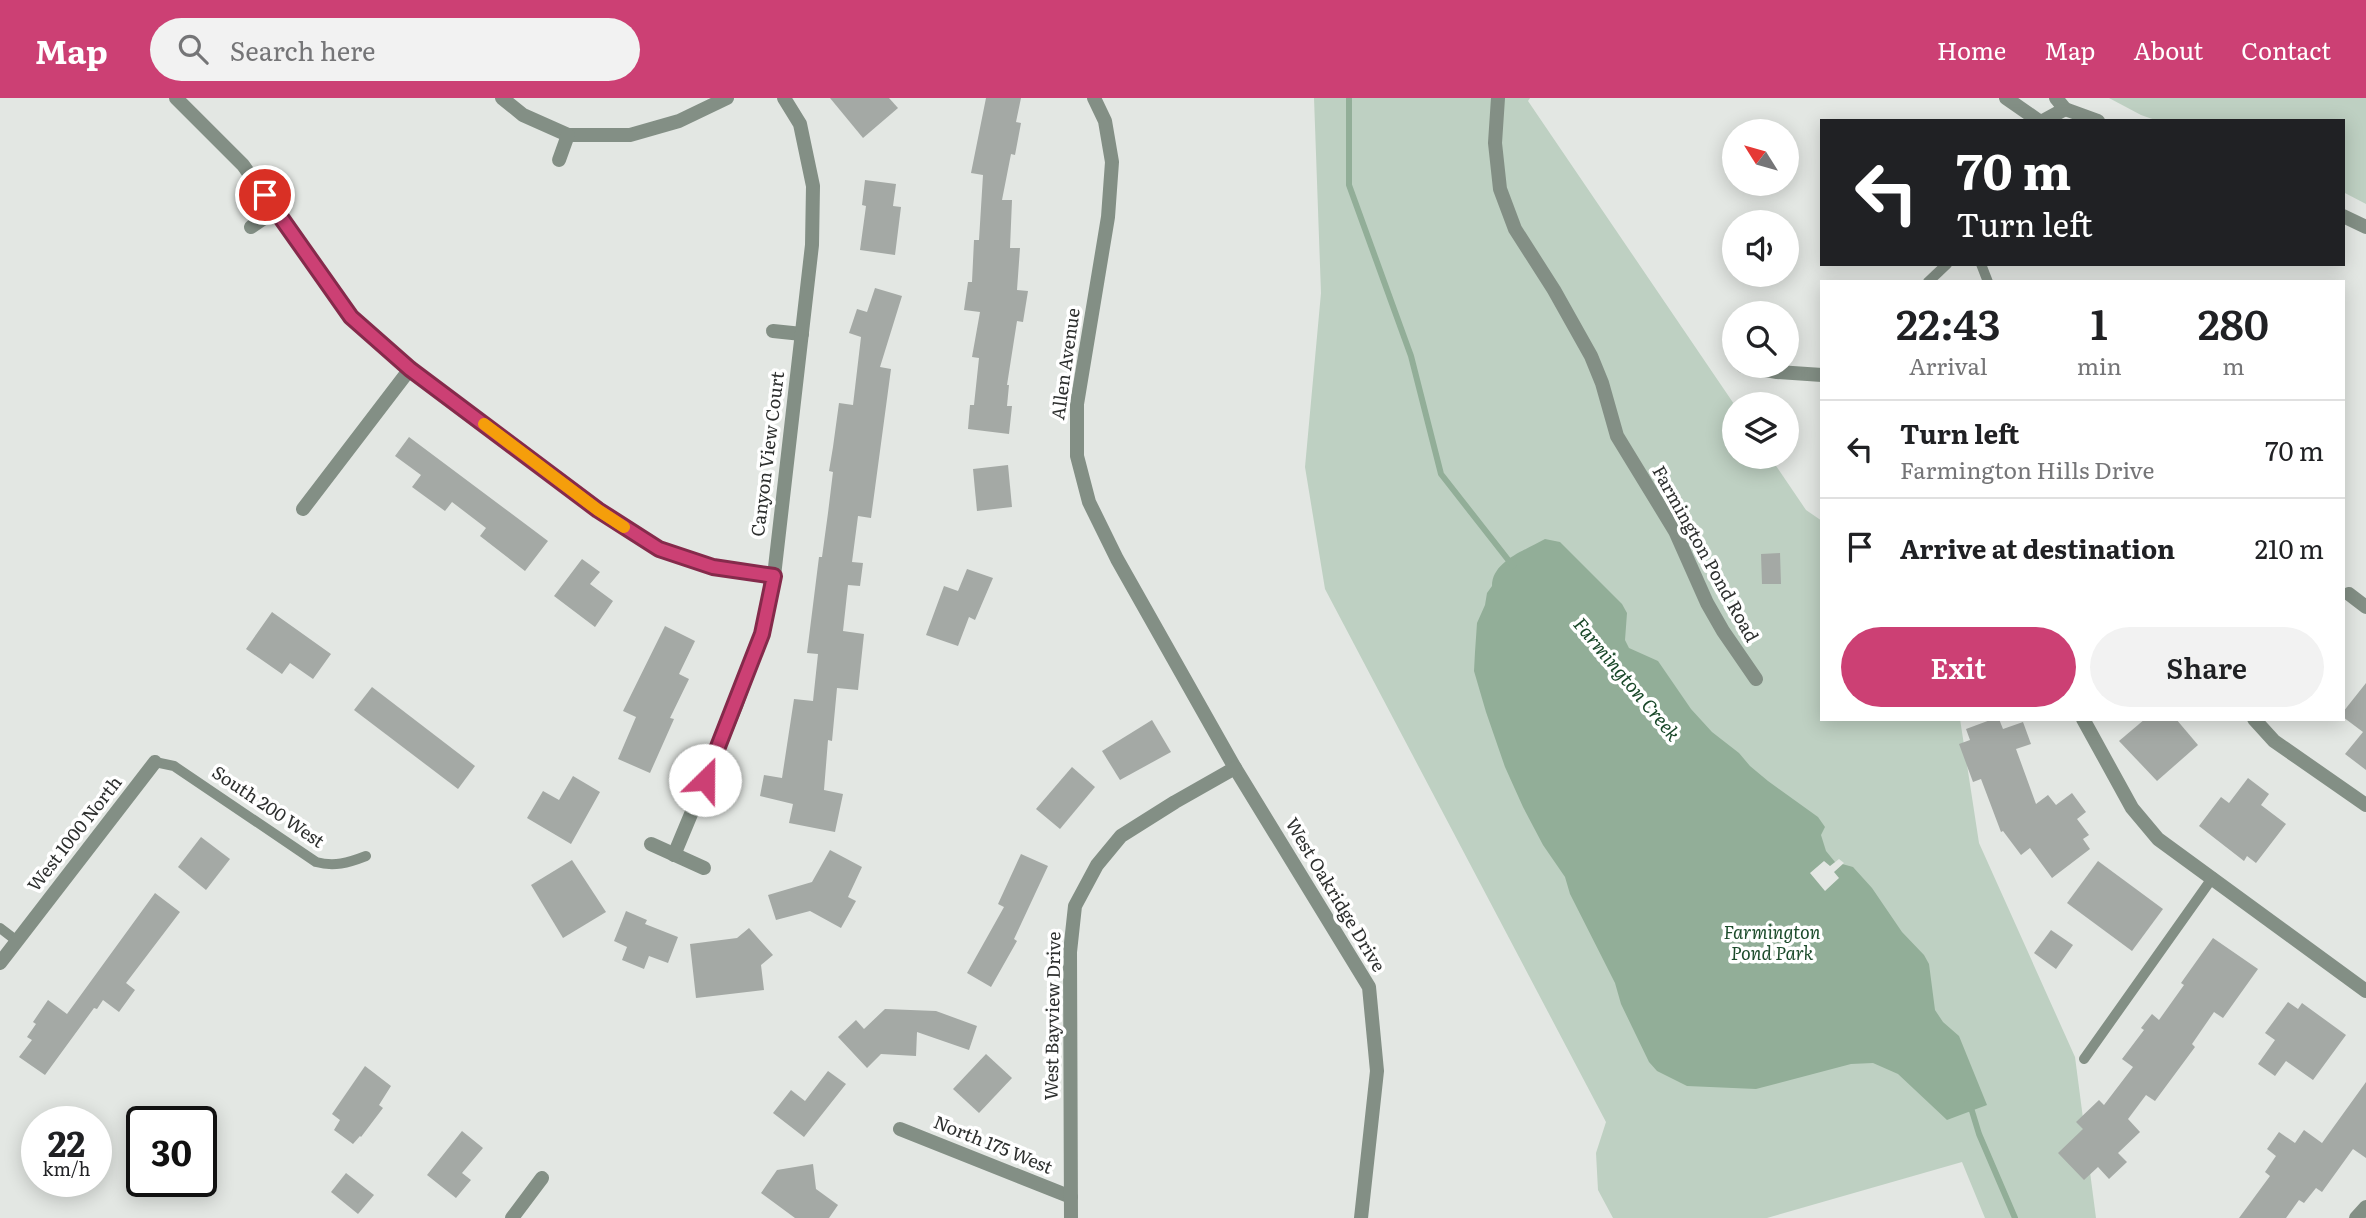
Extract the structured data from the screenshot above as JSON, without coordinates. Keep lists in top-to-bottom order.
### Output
{
  "streets": {
    "street": [
      "Allen Avenue",
      "Canyon View Court",
      "Farmington Pond Road",
      "West 1000 North",
      "West Oakridge Drive",
      "West Bayview Drive",
      "North 175 West"
    ],
    "lane": ["South 200 West"]
  },
  "crossings": [
    ["Allen Avenue", "West Oakridge Drive"],
    ["Allen Avenue", "West Bayview Drive"],
    ["South 200 West", "West 1000 North"],
    ["West Oakridge Drive", "West Bayview Drive"],
    ["West Bayview Drive", "North 175 West"]
  ],
  "water": ["Farmington Creek"],
  "parks": ["Farmington Pond Park"],
  "north": "top left",
  "page": {
    "header": "Map",
    "search": "Search here",
    "nav": [
      "Home",
      "Map",
      "About",
      "Contact"
    ],
    "turn": ["70 m", "Turn left"],
    "eta": [
      "22:43",
      "Arrival",
      "1",
      "min",
      "280",
      "m"
    ],
    "list": [
      {
        "name": "Turn left",
        "note": "Farmington Hills Drive",
        "value": "70 m"
      },
      {
        "name": "Arrive at destination",
        "value": "210 m"
      }
    ],
    "buttons": ["Exit", "Share"],
    "speed": "22 km/h",
    "limit": "30"
  }
}
